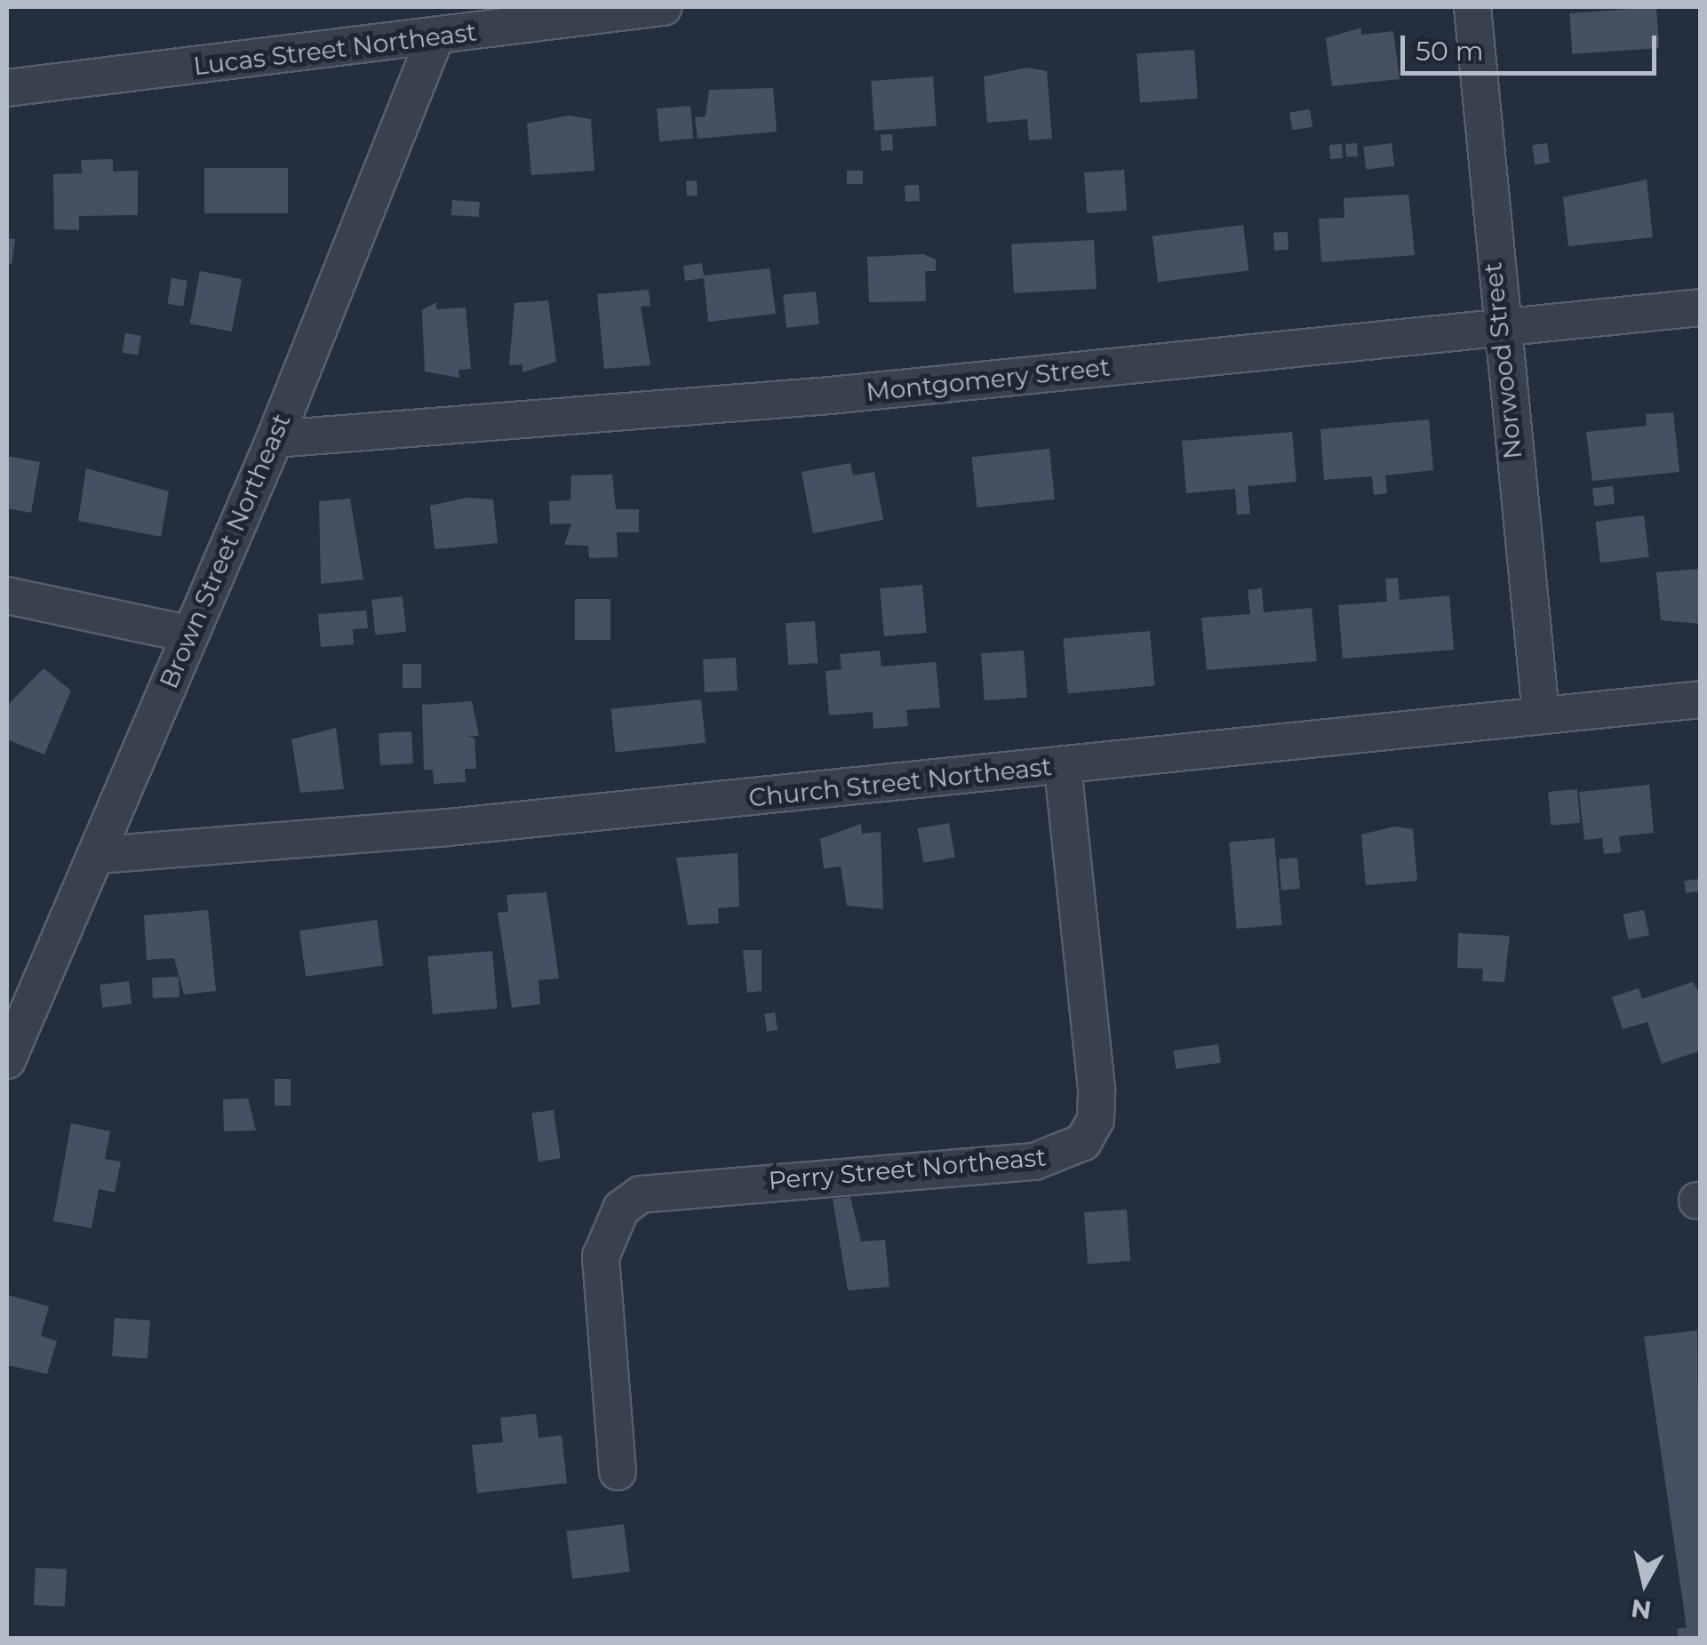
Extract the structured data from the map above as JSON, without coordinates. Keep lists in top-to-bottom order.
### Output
{
  "streets": {
    "street": [
      "Lucas Street Northeast",
      "Norwood Street",
      "Montgomery Street",
      "Brown Street Northeast",
      "Church Street Northeast",
      "Perry Street Northeast"
    ]
  },
  "crossings": [
    ["Lucas Street Northeast", "Brown Street Northeast"],
    ["Norwood Street", "Montgomery Street"],
    ["Norwood Street", "Church Street Northeast"],
    ["Montgomery Street", "Brown Street Northeast"],
    ["Brown Street Northeast", "Church Street Northeast"],
    ["Church Street Northeast", "Perry Street Northeast"]
  ],
  "scale_bar": "50 m",
  "north": "bottom"
}
